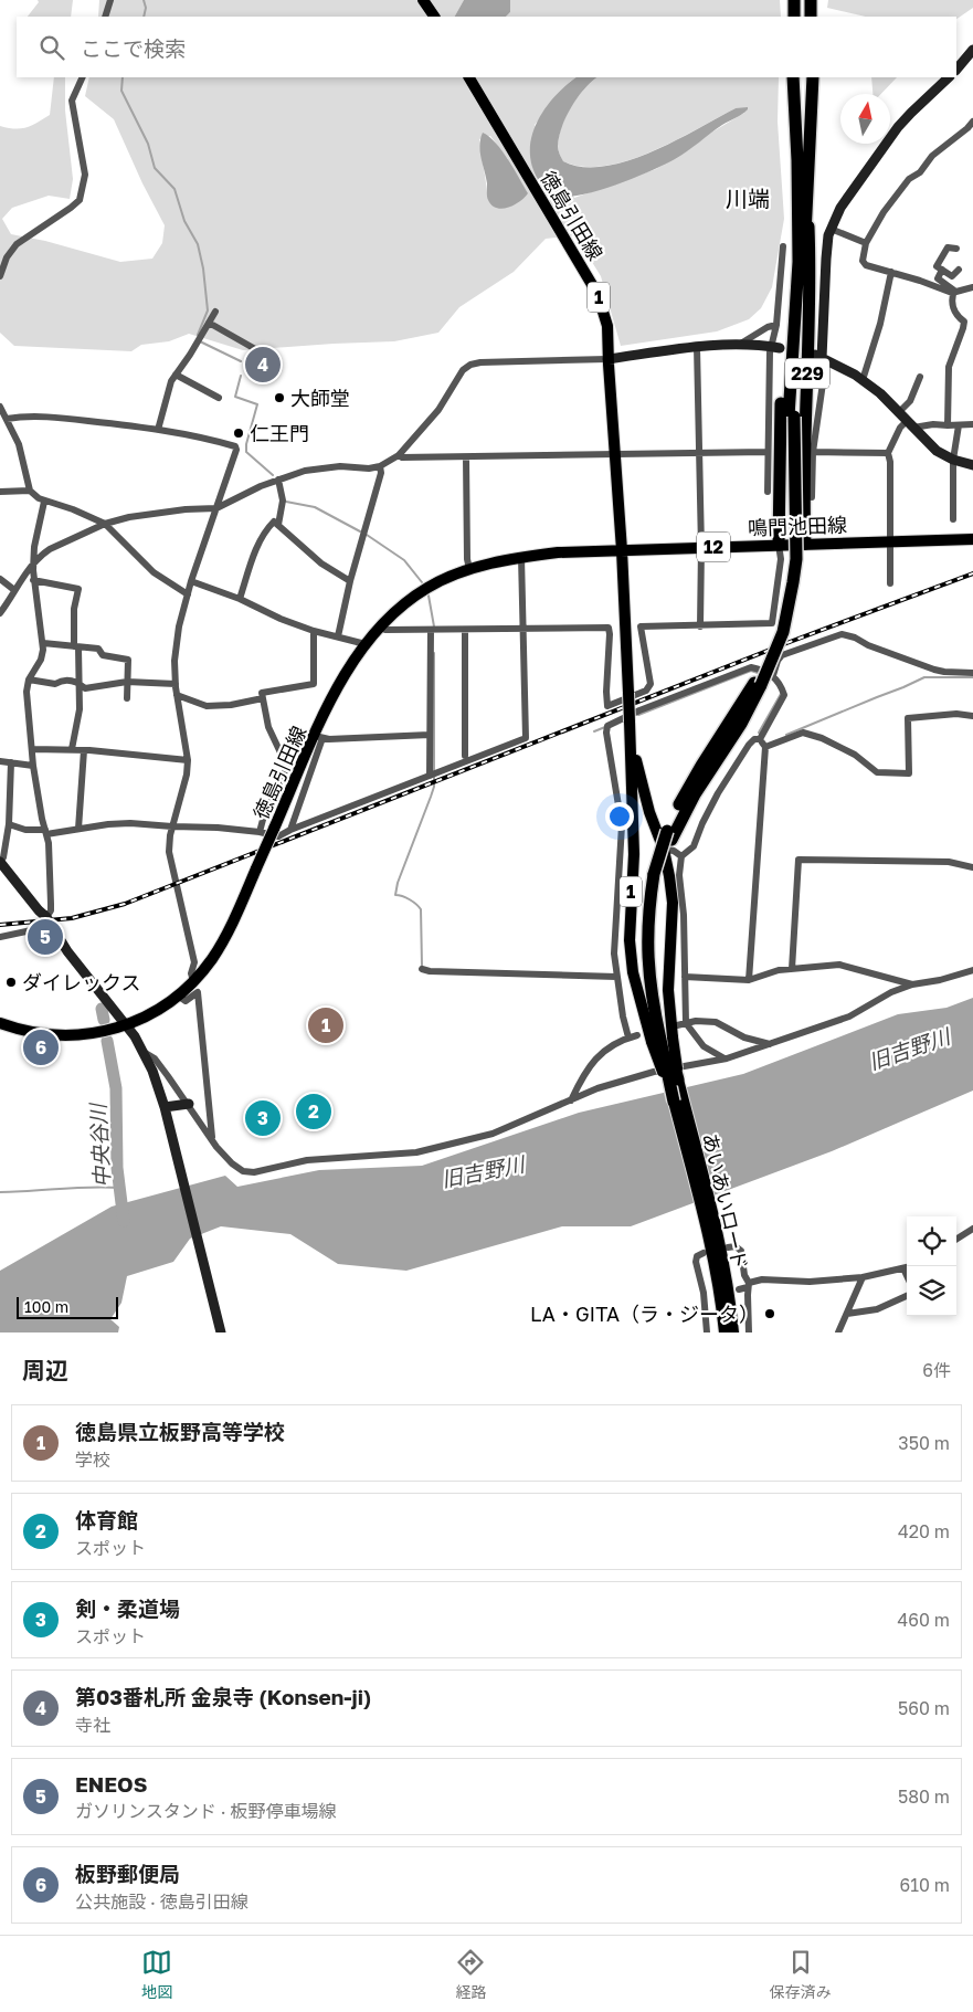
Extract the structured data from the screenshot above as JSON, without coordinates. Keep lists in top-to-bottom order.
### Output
{
  "streets": {
    "highway": ["229"],
    "main road": [
      "徳島引田線",
      "1",
      "鳴門池田線",
      "12",
      "あいあいロード"
    ]
  },
  "crossings": [
    ["徳島引田線", "鳴門池田線"],
    ["229", "鳴門池田線"]
  ],
  "districts": ["川端"],
  "water": ["旧吉野川", "中央谷川"],
  "places": [
    "大師堂",
    "仁王門",
    "ダイレックス",
    "LA・GITA（ラ・ジータ）"
  ],
  "scale_bar": "100 m",
  "north": "top",
  "page": {
    "search": "ここで検索",
    "pins": [
      "4",
      "5",
      "1",
      "6",
      "2",
      "3"
    ],
    "scale": "100 m",
    "heading": ["周辺", "6件"],
    "list": [
      {
        "mark": "1",
        "name": "徳島県立板野高等学校",
        "note": "学校",
        "value": "350 m"
      },
      {
        "mark": "2",
        "name": "体育館",
        "note": "スポット",
        "value": "420 m"
      },
      {
        "mark": "3",
        "name": "剣・柔道場",
        "note": "スポット",
        "value": "460 m"
      },
      {
        "mark": "4",
        "name": "第03番札所 金泉寺 (Konsen-ji)",
        "note": "寺社",
        "value": "560 m"
      },
      {
        "mark": "5",
        "name": "ENEOS",
        "note": "ガソリンスタンド · 板野停車場線",
        "value": "580 m"
      },
      {
        "mark": "6",
        "name": "板野郵便局",
        "note": "公共施設 · 徳島引田線",
        "value": "610 m"
      }
    ],
    "nav": ["地図", "経路", "保存済み"]
  }
}
